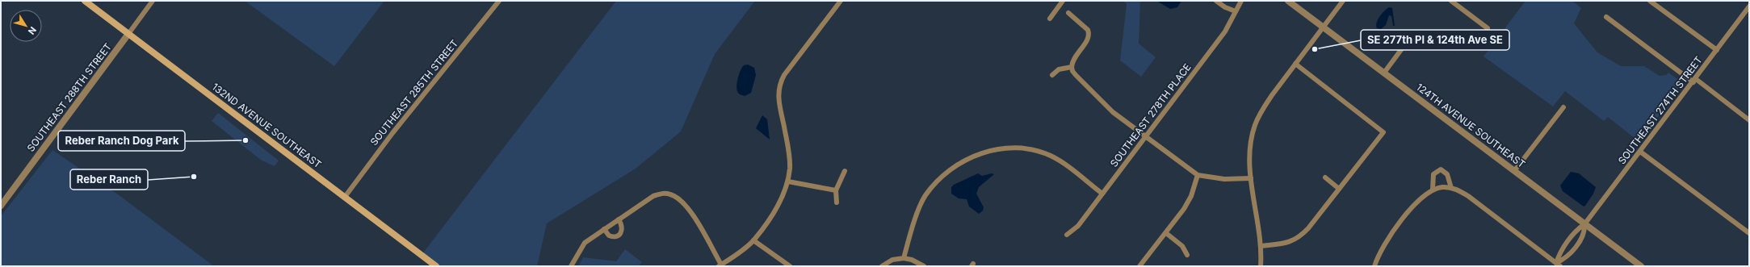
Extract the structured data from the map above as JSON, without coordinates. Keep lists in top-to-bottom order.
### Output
{
  "streets": {
    "main road": ["132ND AVENUE SOUTHEAST"],
    "street": [
      "SOUTHEAST 285TH STREET",
      "SOUTHEAST 288TH STREET",
      "SOUTHEAST 274TH STREET",
      "SOUTHEAST 278TH PLACE",
      "124TH AVENUE SOUTHEAST"
    ]
  },
  "crossings": [
    ["SOUTHEAST 285TH STREET", "132ND AVENUE SOUTHEAST"],
    ["SOUTHEAST 288TH STREET", "132ND AVENUE SOUTHEAST"],
    ["SOUTHEAST 274TH STREET", "124TH AVENUE SOUTHEAST"]
  ],
  "places": ["SE 277th Pl & 124th Ave SE", "Reber Ranch Dog Park", "Reber Ranch"],
  "north": "bottom right"
}
